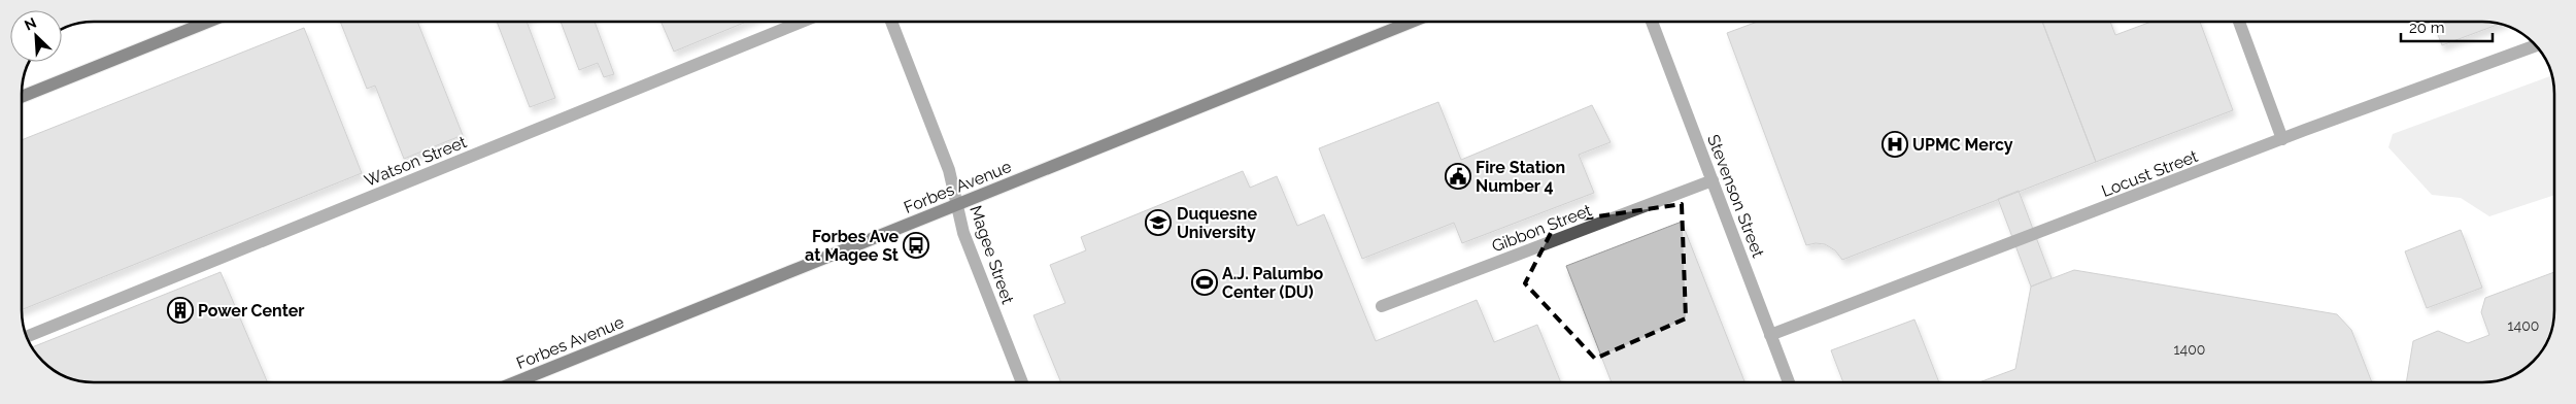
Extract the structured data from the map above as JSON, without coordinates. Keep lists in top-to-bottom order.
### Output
{
  "streets": {
    "main road": ["Forbes Avenue"],
    "street": [
      "Watson Street",
      "Locust Street",
      "Stevenson Street",
      "Gibbon Street",
      "Magee Street"
    ]
  },
  "crossings": [
    ["Locust Street", "Stevenson Street"],
    ["Forbes Avenue", "Magee Street"],
    ["Stevenson Street", "Gibbon Street"]
  ],
  "places": {
    "hospital": ["UPMC Mercy"],
    "public building": ["Fire Station Number 4"],
    "school or university": ["Duquesne University"],
    "bus stop": ["Forbes Ave at Magee St"],
    "sports": ["A.J. Palumbo Center (DU)"],
    "building": ["Power Center"]
  },
  "house_numbers": ["1400", "1400"],
  "scale_bar": "20 m",
  "north": "top left"
}
